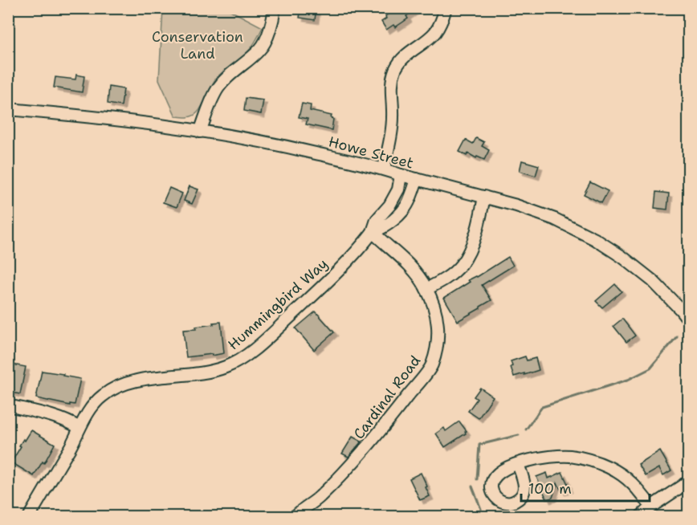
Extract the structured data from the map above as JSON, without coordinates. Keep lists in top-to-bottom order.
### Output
{
  "streets": {
    "street": ["Howe Street", "Hummingbird Way", "Cardinal Road"]
  },
  "crossings": [
    ["Howe Street", "Hummingbird Way"],
    ["Hummingbird Way", "Cardinal Road"]
  ],
  "parks": ["Conservation Land"],
  "scale_bar": "100 m"
}
